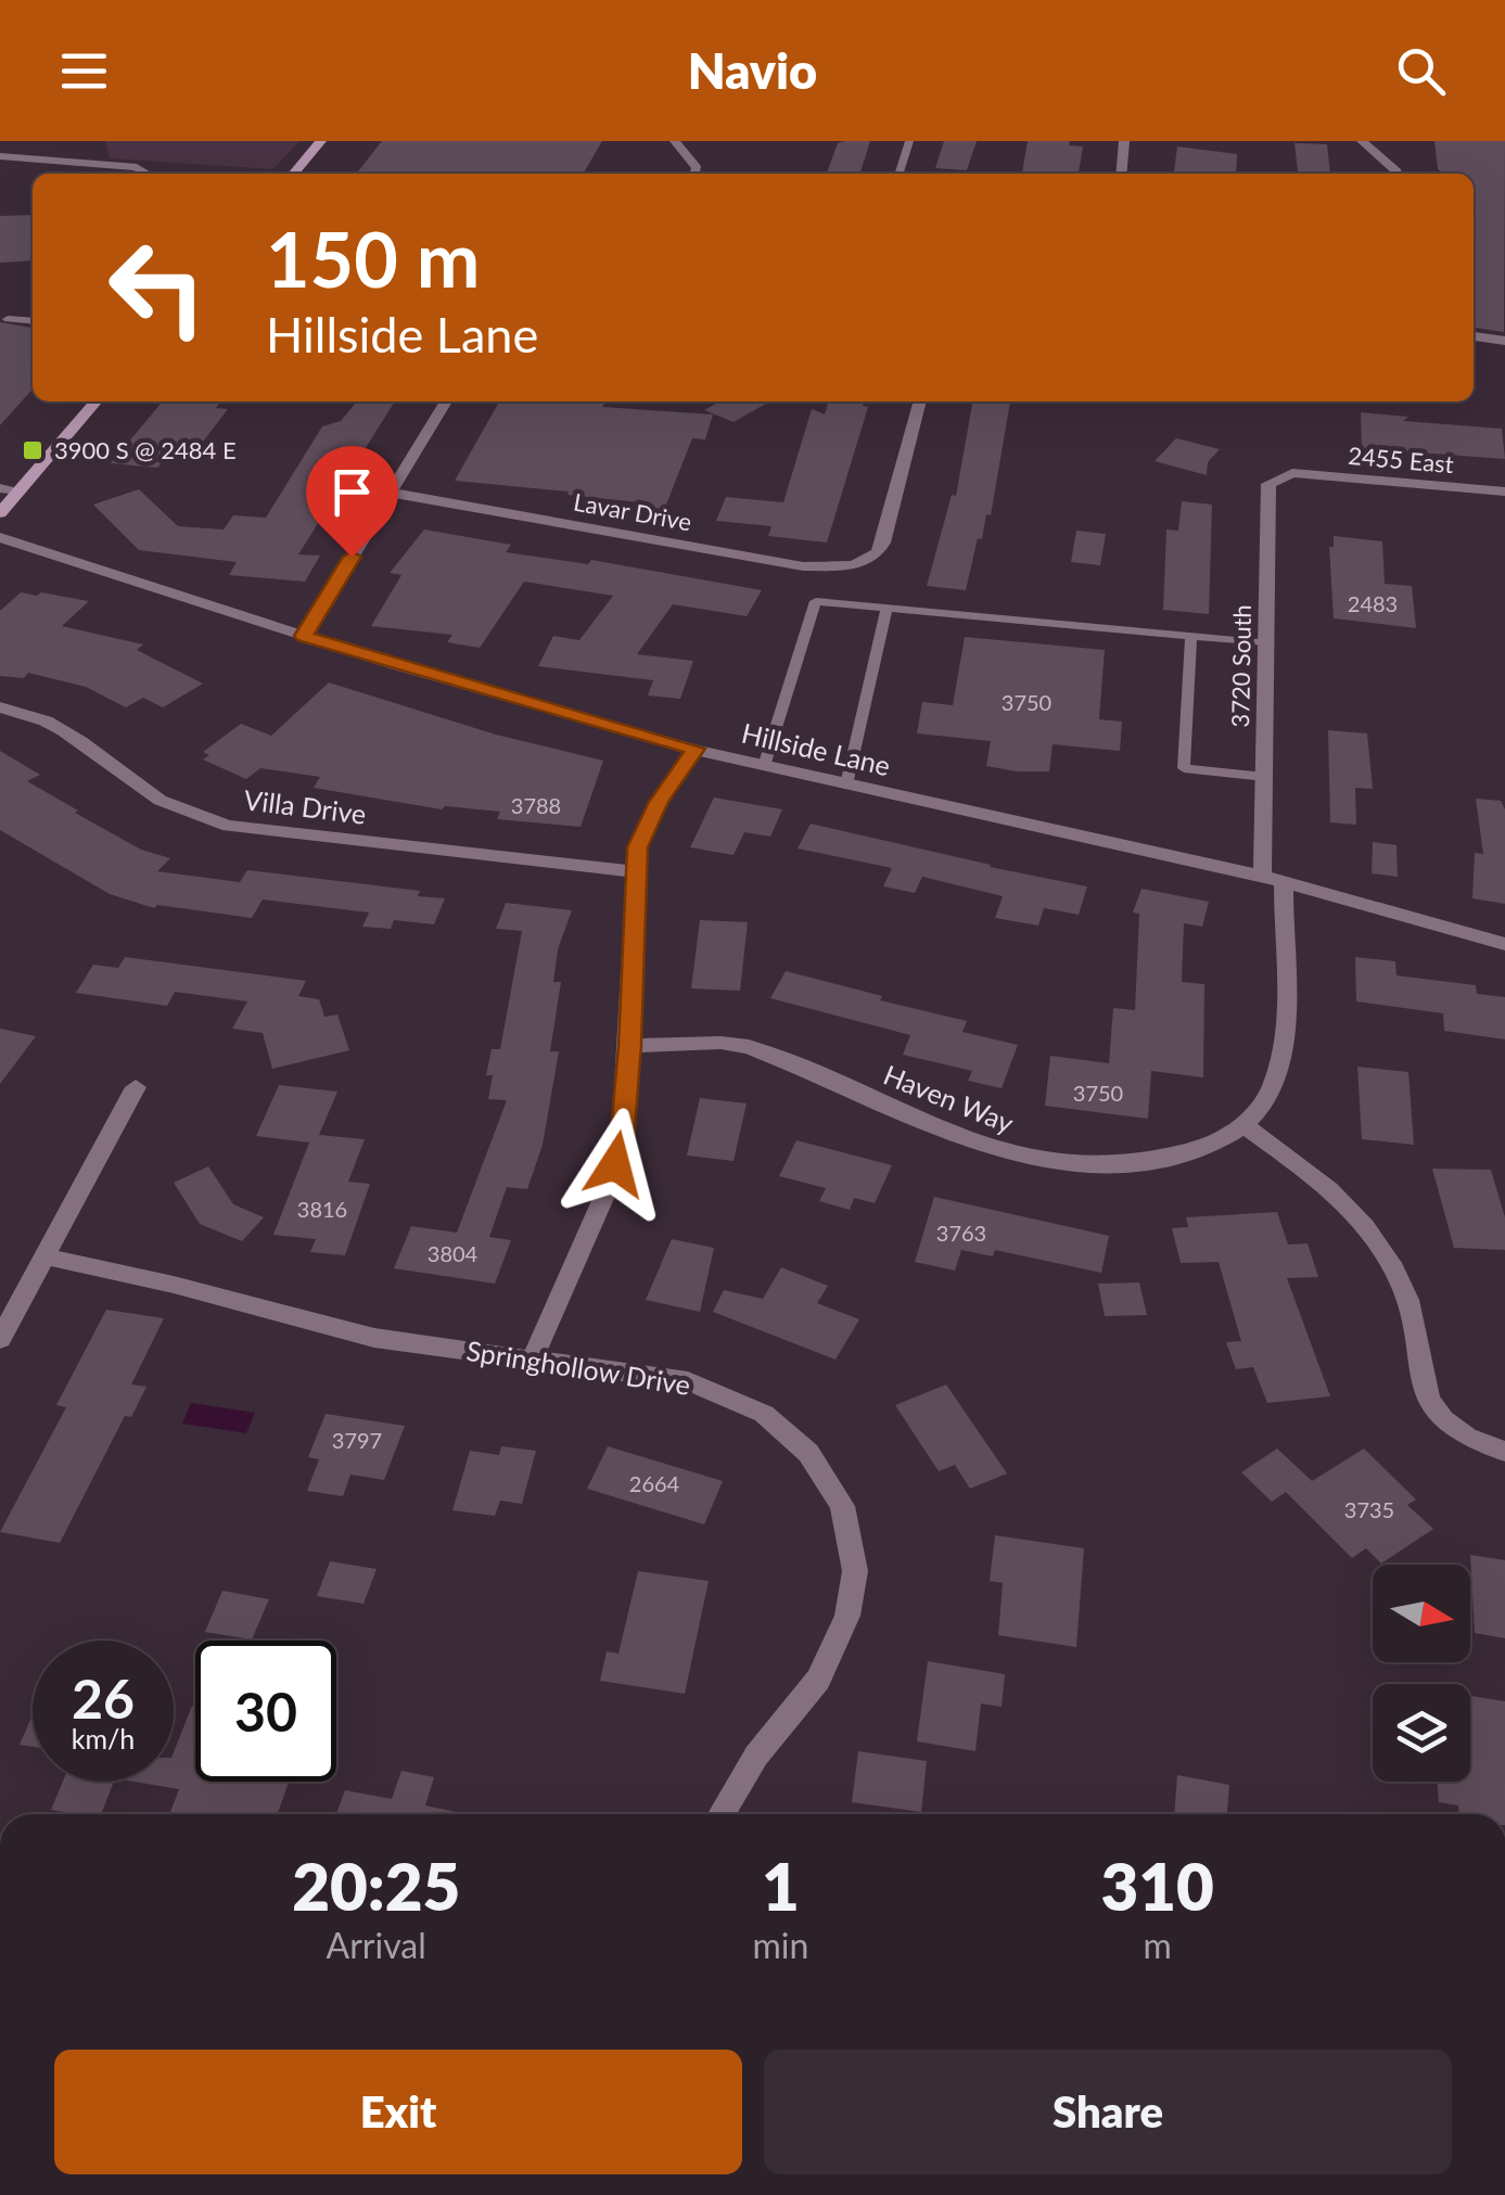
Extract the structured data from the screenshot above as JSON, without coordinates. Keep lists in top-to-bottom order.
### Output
{
  "streets": {
    "street": [
      "2455 East",
      "Lavar Drive",
      "3720 South",
      "Hillside Lane",
      "Villa Drive",
      "Haven Way",
      "Springhollow Drive"
    ]
  },
  "crossings": [
    ["2455 East", "3720 South"],
    ["3720 South", "Hillside Lane"]
  ],
  "places": {
    "transit": ["3900 S @ 2484 E"]
  },
  "house_numbers": [
    "2483",
    "3750",
    "3788",
    "3750",
    "3816",
    "3763",
    "3804",
    "3797",
    "2664",
    "3735"
  ],
  "north": "right",
  "page": {
    "header": "Navio",
    "turn": ["150 m", "Hillside Lane"],
    "speed": "26 km/h",
    "limit": "30",
    "eta": [
      "20:25",
      "Arrival",
      "1",
      "min",
      "310",
      "m"
    ],
    "buttons": ["Exit", "Share"]
  }
}
